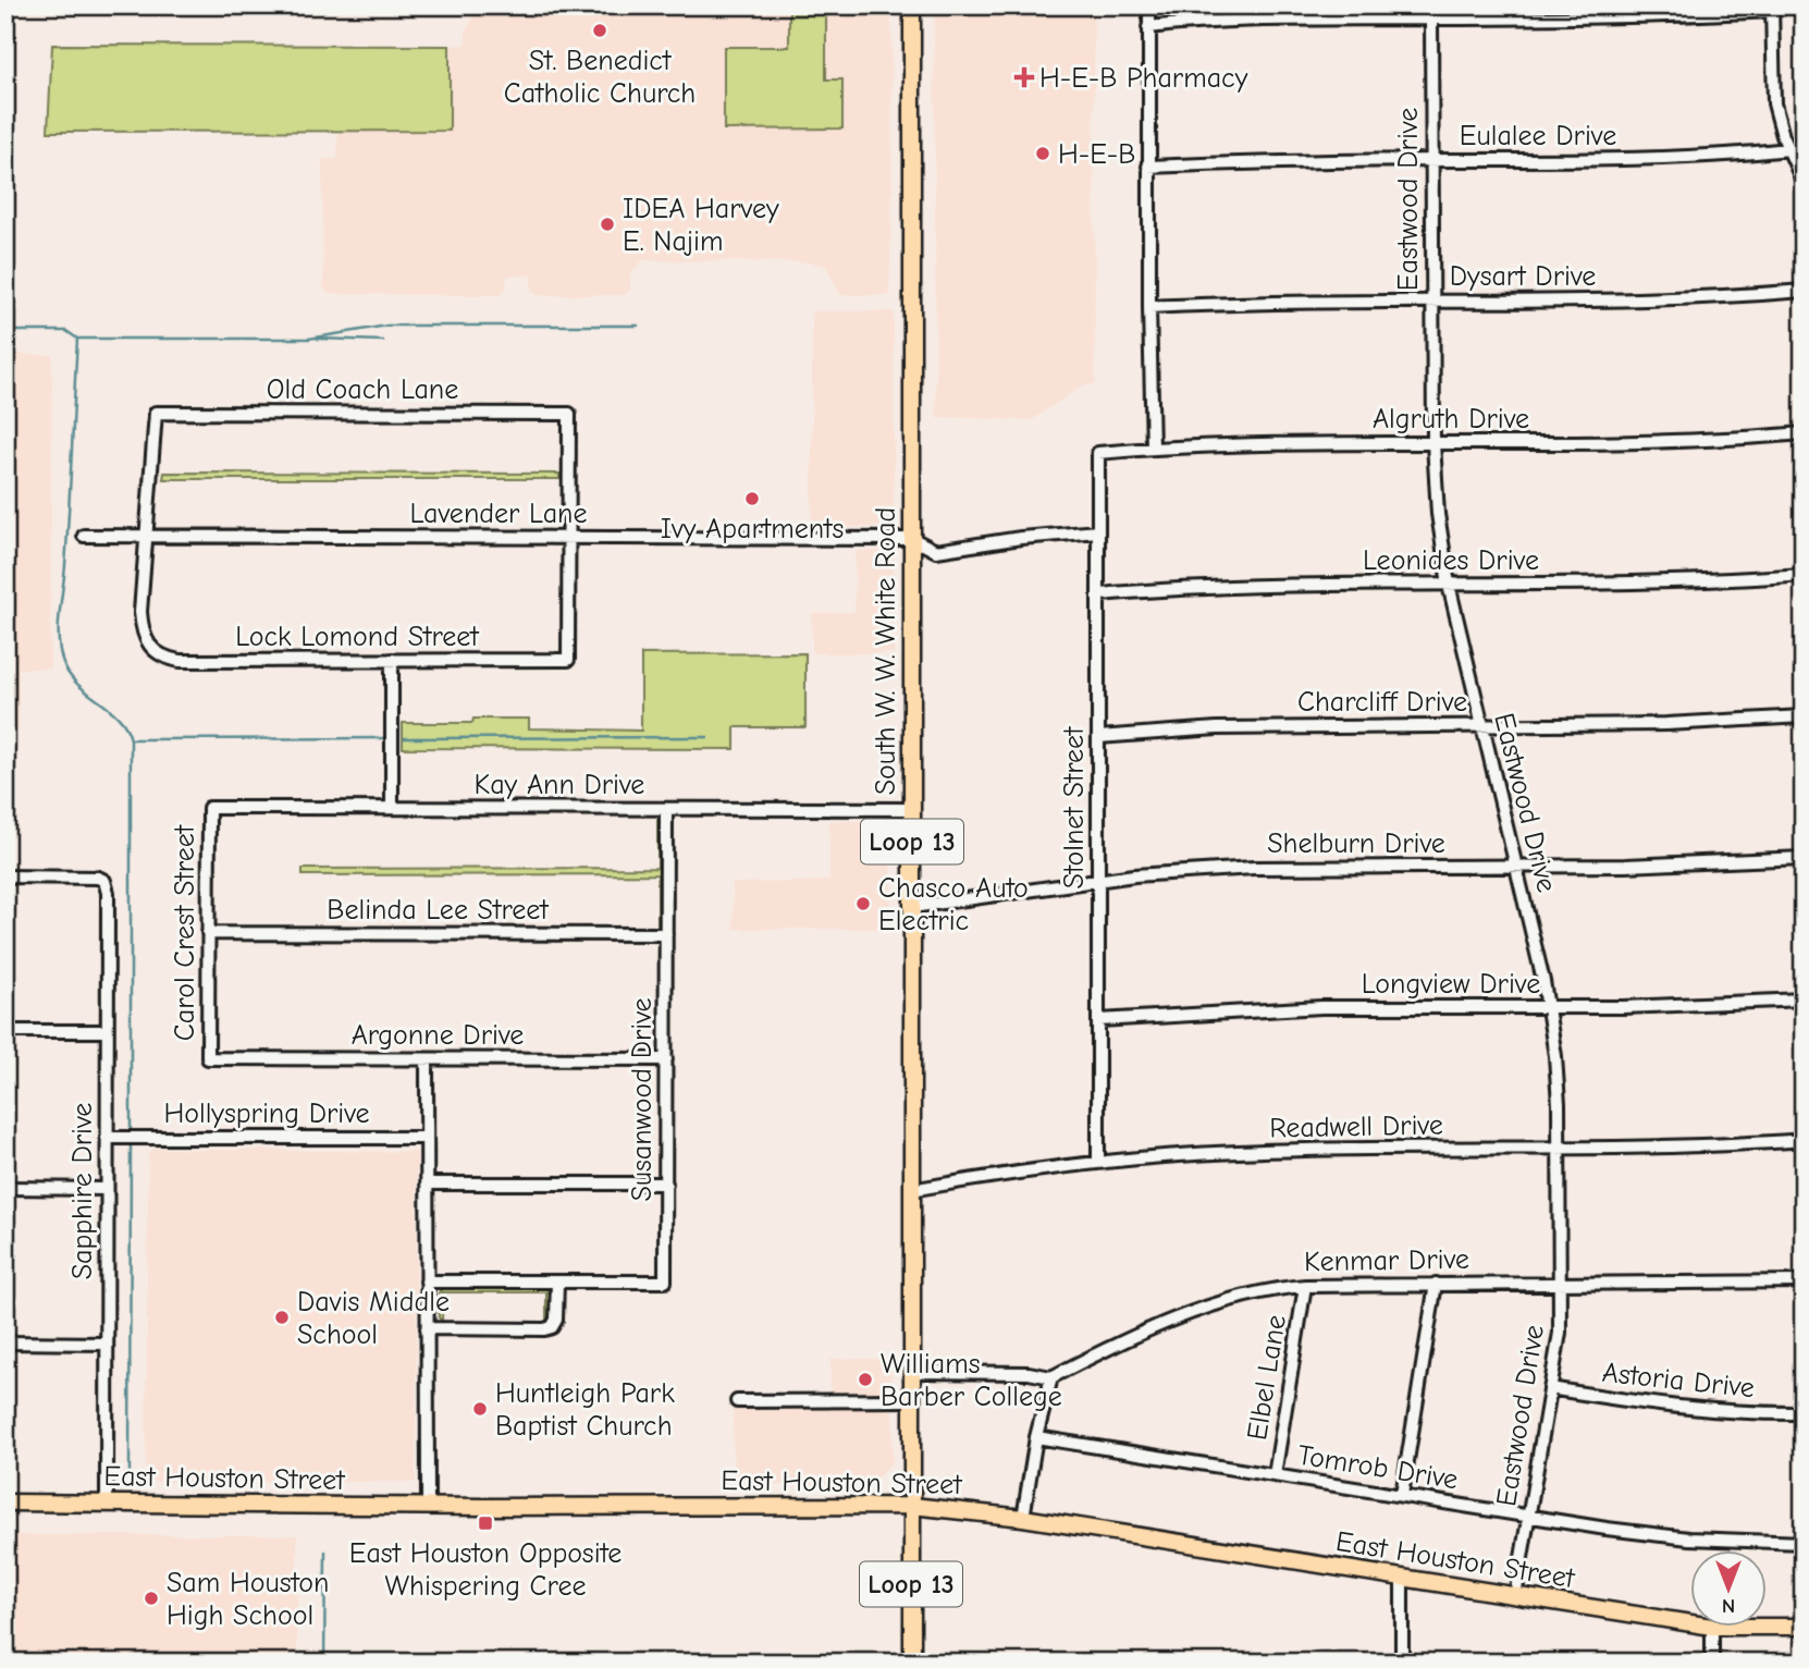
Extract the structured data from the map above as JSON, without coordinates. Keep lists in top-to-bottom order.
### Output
{
  "streets": {
    "main road": ["South W. W. White Road", "Loop 13", "East Houston Street"],
    "street": [
      "Eulalee Drive",
      "Eastwood Drive",
      "Dysart Drive",
      "Old Coach Lane",
      "Algruth Drive",
      "Lavender Lane",
      "Leonides Drive",
      "Lock Lomond Street",
      "Charcliff Drive",
      "Kay Ann Drive",
      "Stolnet Street",
      "Shelburn Drive",
      "Belinda Lee Street",
      "Carol Crest Street",
      "Longview Drive",
      "Argonne Drive",
      "Susanwood Drive",
      "Hollyspring Drive",
      "Readwell Drive",
      "Sapphire Drive",
      "Kenmar Drive",
      "Elbel Lane",
      "Astoria Drive",
      "Tomrob Drive"
    ]
  },
  "crossings": [
    ["Eulalee Drive", "Eastwood Drive"],
    ["Eastwood Drive", "Dysart Drive"],
    ["Eastwood Drive", "Algruth Drive"],
    ["Eastwood Drive", "Leonides Drive"],
    ["Eastwood Drive", "Charcliff Drive"],
    ["Eastwood Drive", "Shelburn Drive"],
    ["Eastwood Drive", "Longview Drive"],
    ["Eastwood Drive", "Readwell Drive"],
    ["Eastwood Drive", "Kenmar Drive"],
    ["Eastwood Drive", "Astoria Drive"],
    ["Eastwood Drive", "Tomrob Drive"],
    ["Eastwood Drive", "East Houston Street"],
    ["Old Coach Lane", "Lavender Lane"],
    ["Old Coach Lane", "Lock Lomond Street"],
    ["Algruth Drive", "Stolnet Street"],
    ["Lavender Lane", "Lock Lomond Street"],
    ["Lavender Lane", "South W. W. White Road"],
    ["Leonides Drive", "Stolnet Street"],
    ["South W. W. White Road", "Kay Ann Drive"],
    ["South W. W. White Road", "Shelburn Drive"],
    ["South W. W. White Road", "Readwell Drive"],
    ["South W. W. White Road", "East Houston Street"],
    ["Charcliff Drive", "Stolnet Street"],
    ["Kay Ann Drive", "Carol Crest Street"],
    ["Kay Ann Drive", "Susanwood Drive"],
    ["Stolnet Street", "Shelburn Drive"],
    ["Stolnet Street", "Longview Drive"],
    ["Stolnet Street", "Readwell Drive"],
    ["Belinda Lee Street", "Carol Crest Street"],
    ["Belinda Lee Street", "Susanwood Drive"],
    ["Carol Crest Street", "Argonne Drive"],
    ["Argonne Drive", "Susanwood Drive"],
    ["Hollyspring Drive", "Sapphire Drive"],
    ["Sapphire Drive", "East Houston Street"],
    ["Kenmar Drive", "Elbel Lane"],
    ["Elbel Lane", "Tomrob Drive"]
  ],
  "places": {
    "other": [
      "St. Benedict Catholic Church",
      "H-E-B",
      "IDEA Harvey E. Najim",
      "Ivy Apartments",
      "Chasco Auto Electric",
      "Davis Middle School",
      "Williams Barber College",
      "Huntleigh Park Baptist Church",
      "Sam Houston High School"
    ],
    "health": ["H-E-B Pharmacy"],
    "transit": ["East Houston Opposite Whispering Cree"]
  },
  "north": "bottom"
}
